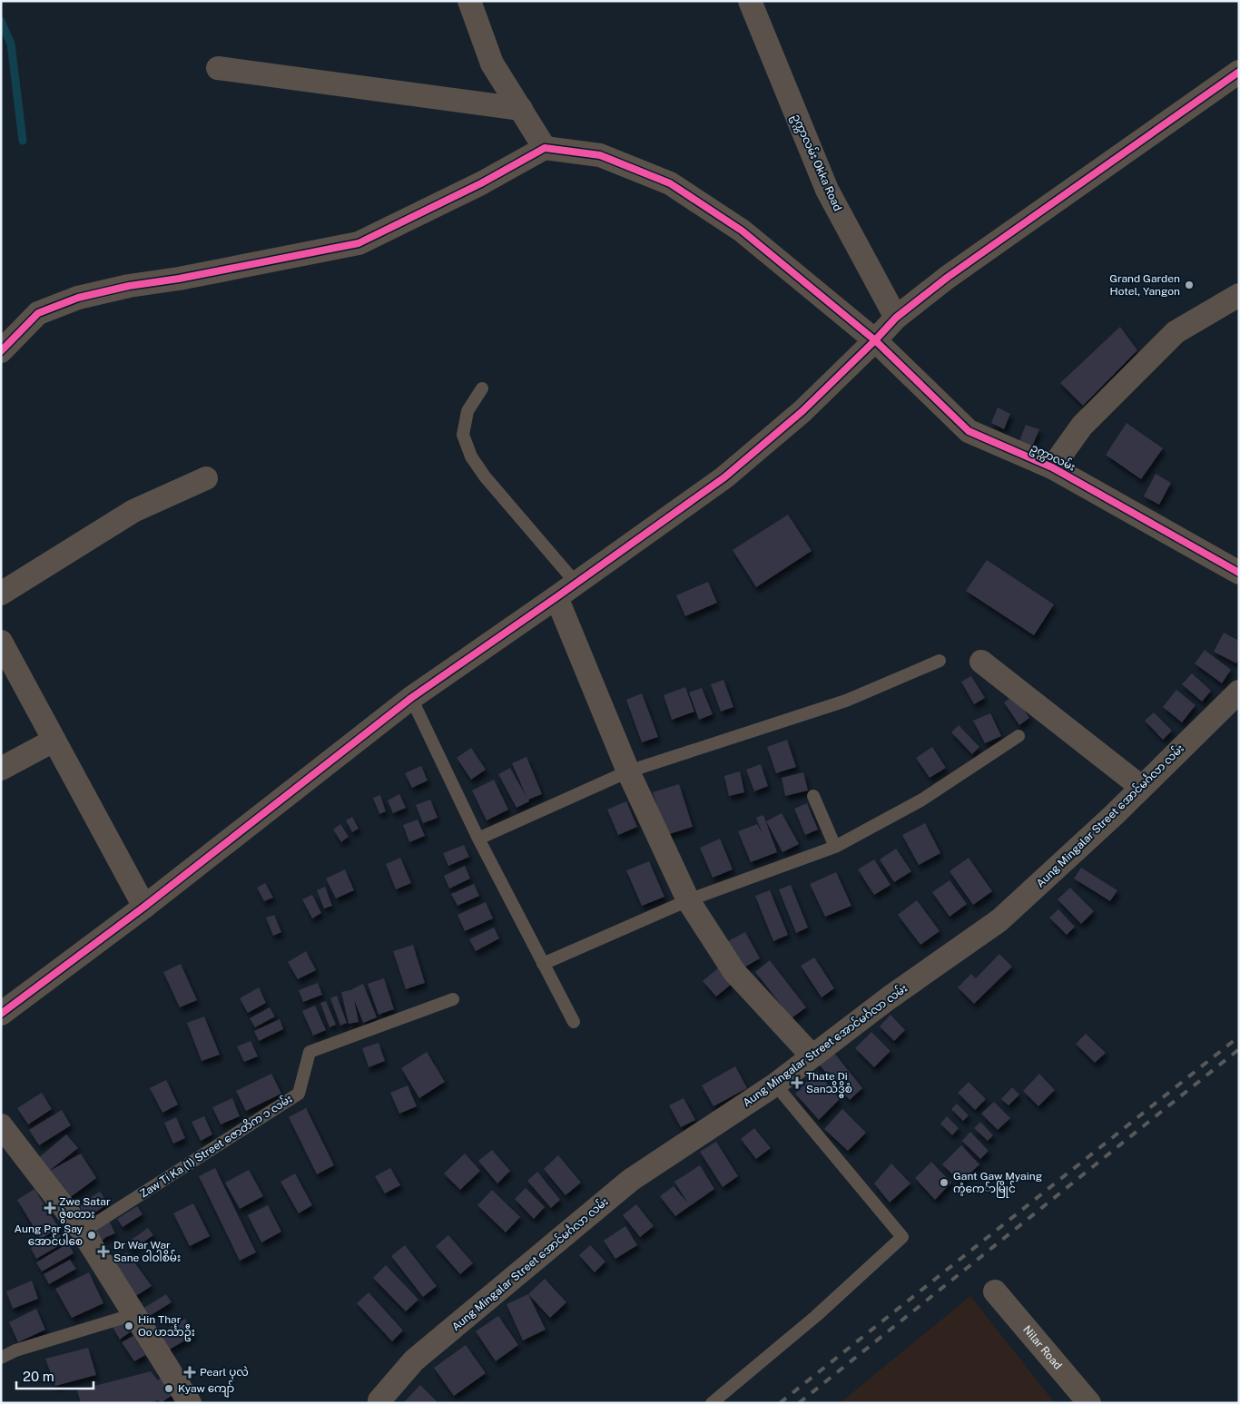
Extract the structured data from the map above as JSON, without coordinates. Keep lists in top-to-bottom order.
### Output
{
  "streets": {
    "street": [
      "ဥက္ကာလမ်း Okka Road",
      "ဥက္ကာလမ်း",
      "Aung Mingalar Street အောင်မင်္ဂလာ လမ်း",
      "Nilar Road"
    ],
    "lane": ["Zaw Ti Ka (1) Street ဇောတိက ၁ လမ်း"]
  },
  "places": {
    "other": [
      "Grand Garden Hotel, Yangon",
      "Gant Gaw Myaing ကံ့ကေ်ာမြိုင်",
      "Aung Par Say အောင်ပါစေ",
      "Hin Thar Oo ဟင်္သာဦး",
      "Kyaw ကျော်"
    ],
    "health": [
      "Thate Di Sanသိဒ္ဓိစံ",
      "Zwe Satar ဇွဲစတား",
      "Dr War War Sane ဝါဝါစိမ်း",
      "Pearl ပုလဲ"
    ]
  },
  "scale_bar": "20 m"
}
